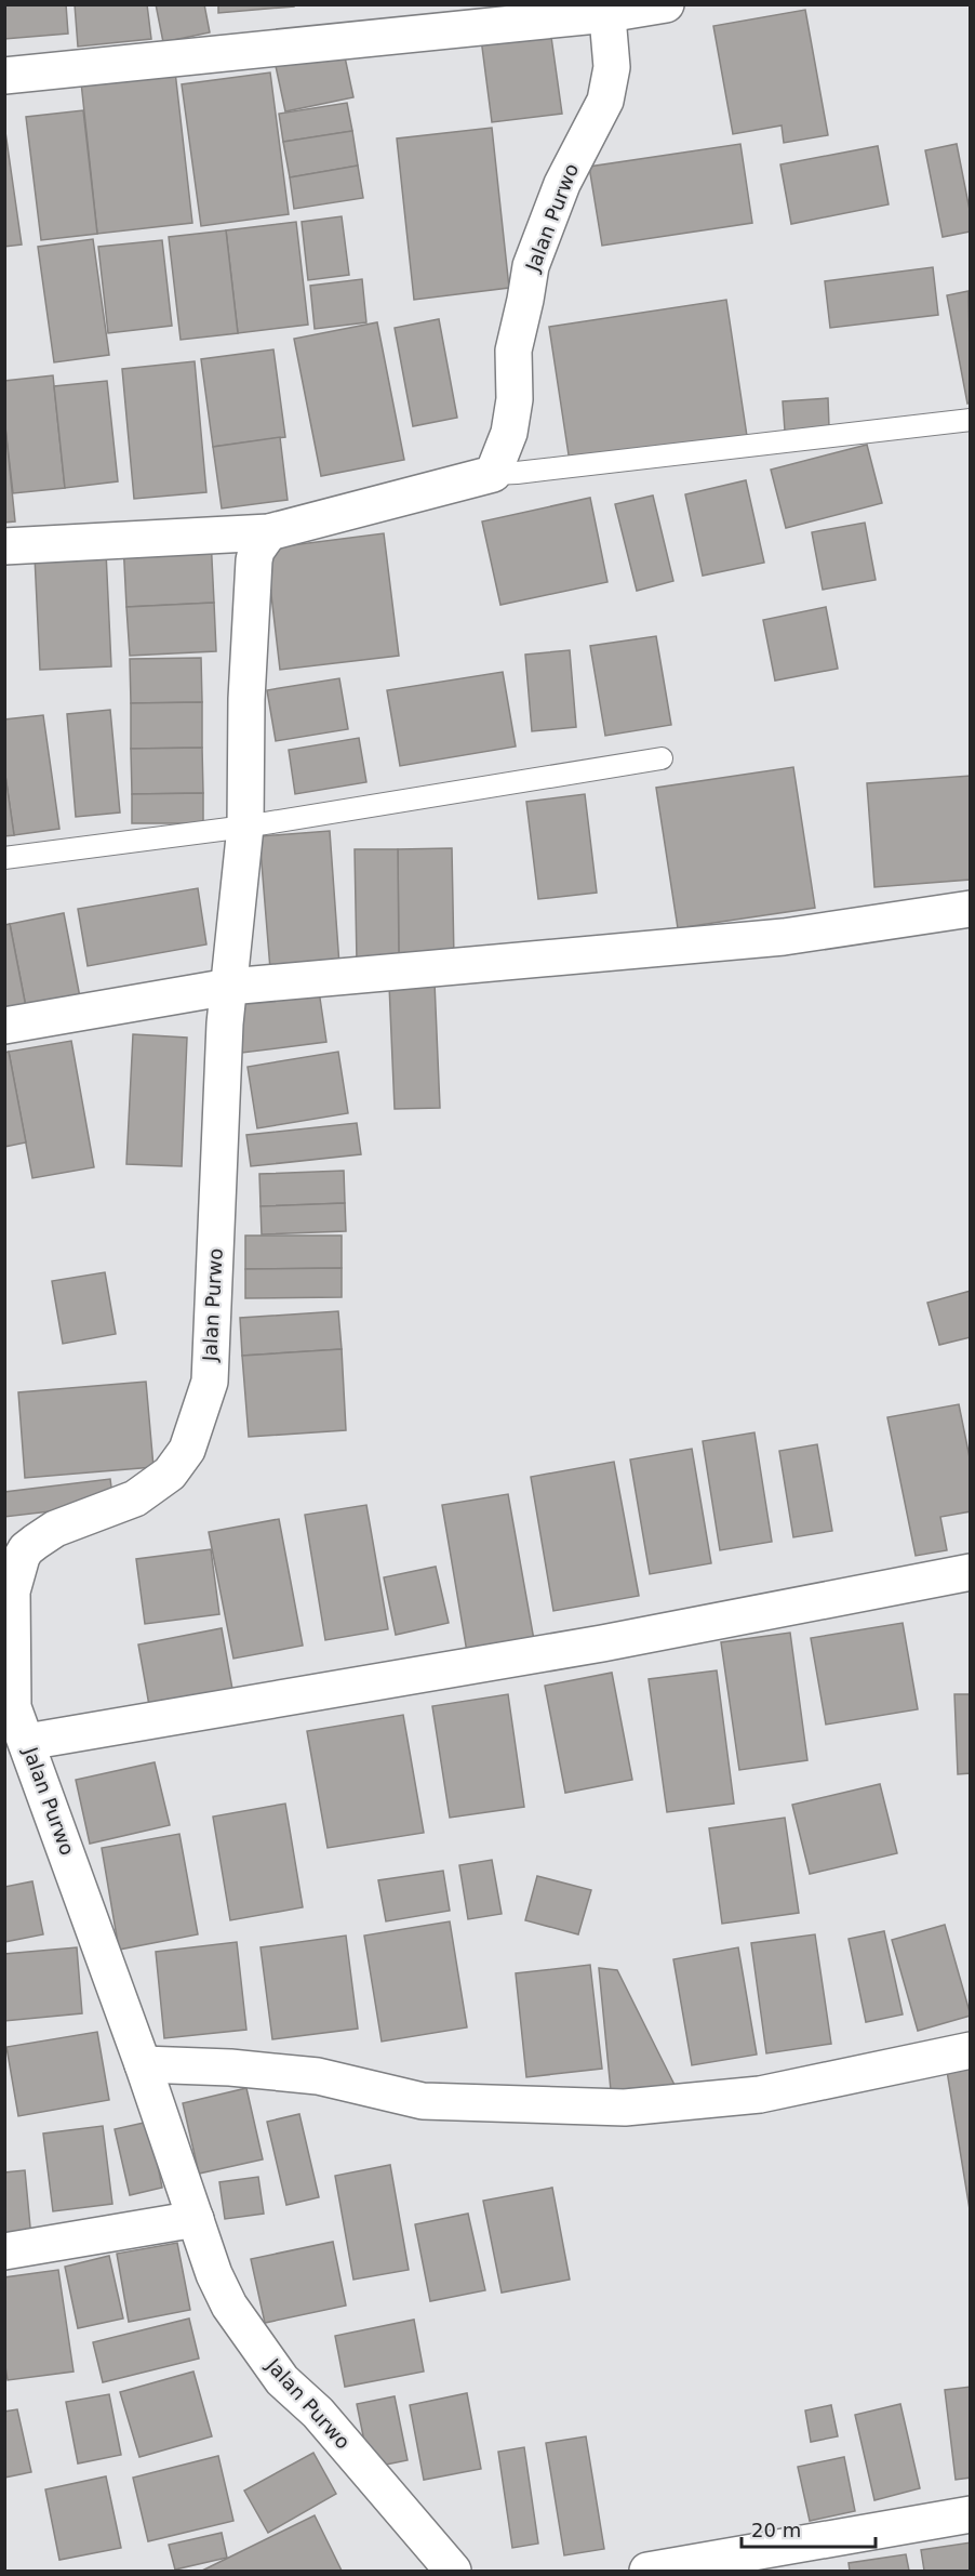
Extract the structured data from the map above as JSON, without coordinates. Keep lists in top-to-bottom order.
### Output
{
  "streets": {
    "street": ["Jalan Purwo"]
  },
  "scale_bar": "20 m"
}
